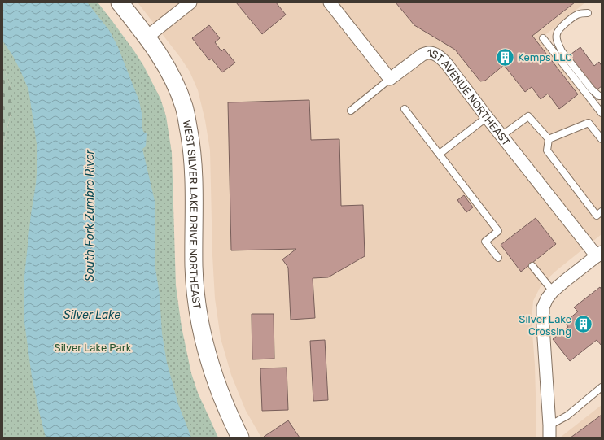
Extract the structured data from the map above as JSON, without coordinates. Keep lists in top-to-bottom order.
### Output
{
  "streets": {
    "street": ["1ST AVENUE NORTHEAST", "WEST SILVER LAKE DRIVE NORTHEAST"]
  },
  "water": ["South Fork Zumbro River", "Silver Lake"],
  "parks": ["Silver Lake Park"],
  "places": {
    "building": ["Kemps LLC", "Silver Lake Crossing"]
  }
}
